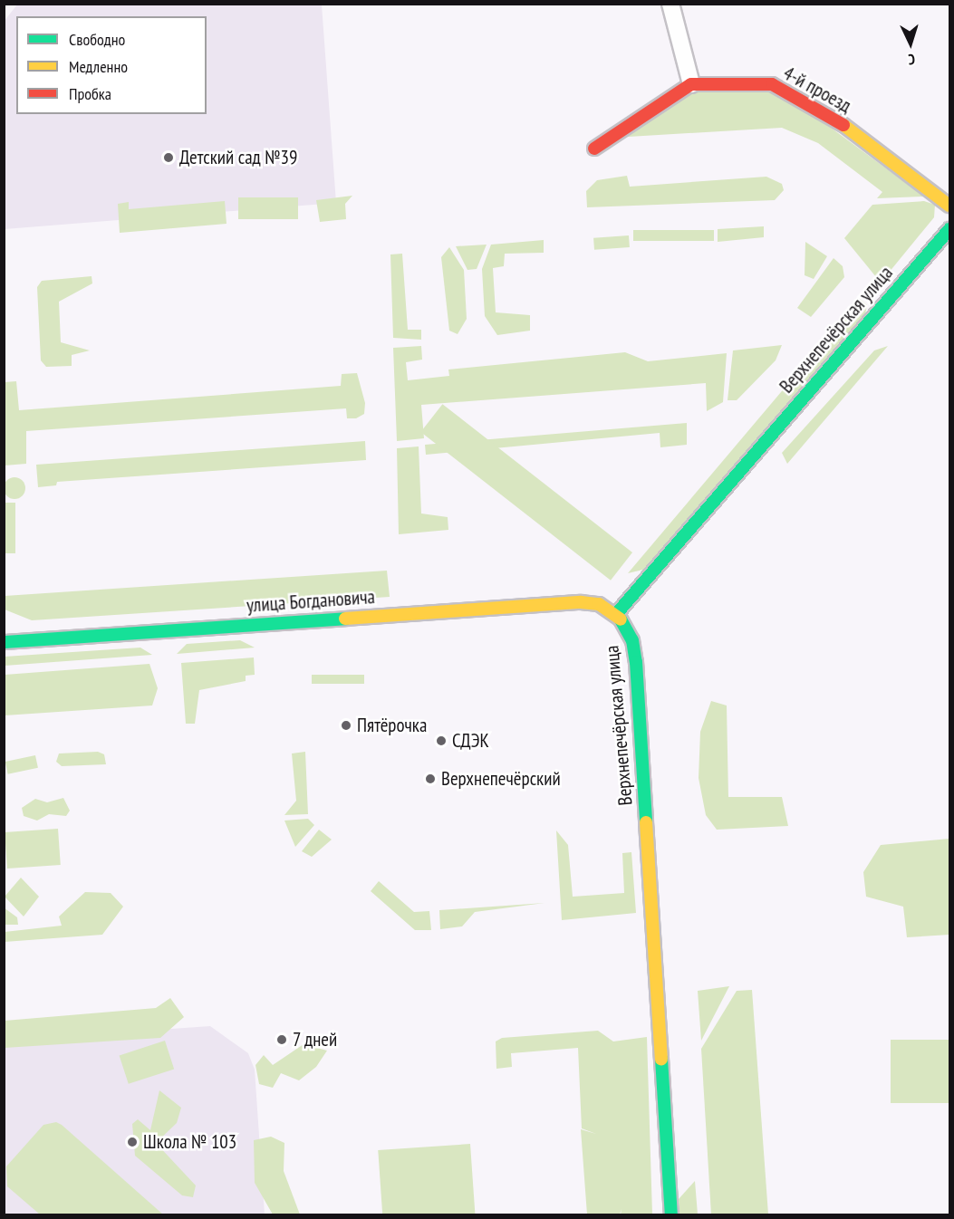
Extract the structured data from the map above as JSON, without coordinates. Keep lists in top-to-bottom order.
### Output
{
  "streets": {
    "street": ["4-й проезд", "Верхнепечёрская улица", "улица Богдановича"]
  },
  "crossings": [
    ["Верхнепечёрская улица", "улица Богдановича"]
  ],
  "places": [
    "Детский сад №39",
    "Пятёрочка",
    "СДЭК",
    "Верхнепечёрский",
    "7 дней",
    "Школа № 103"
  ],
  "legend": ["Свободно", "Медленно", "Пробка"],
  "north": "bottom"
}
